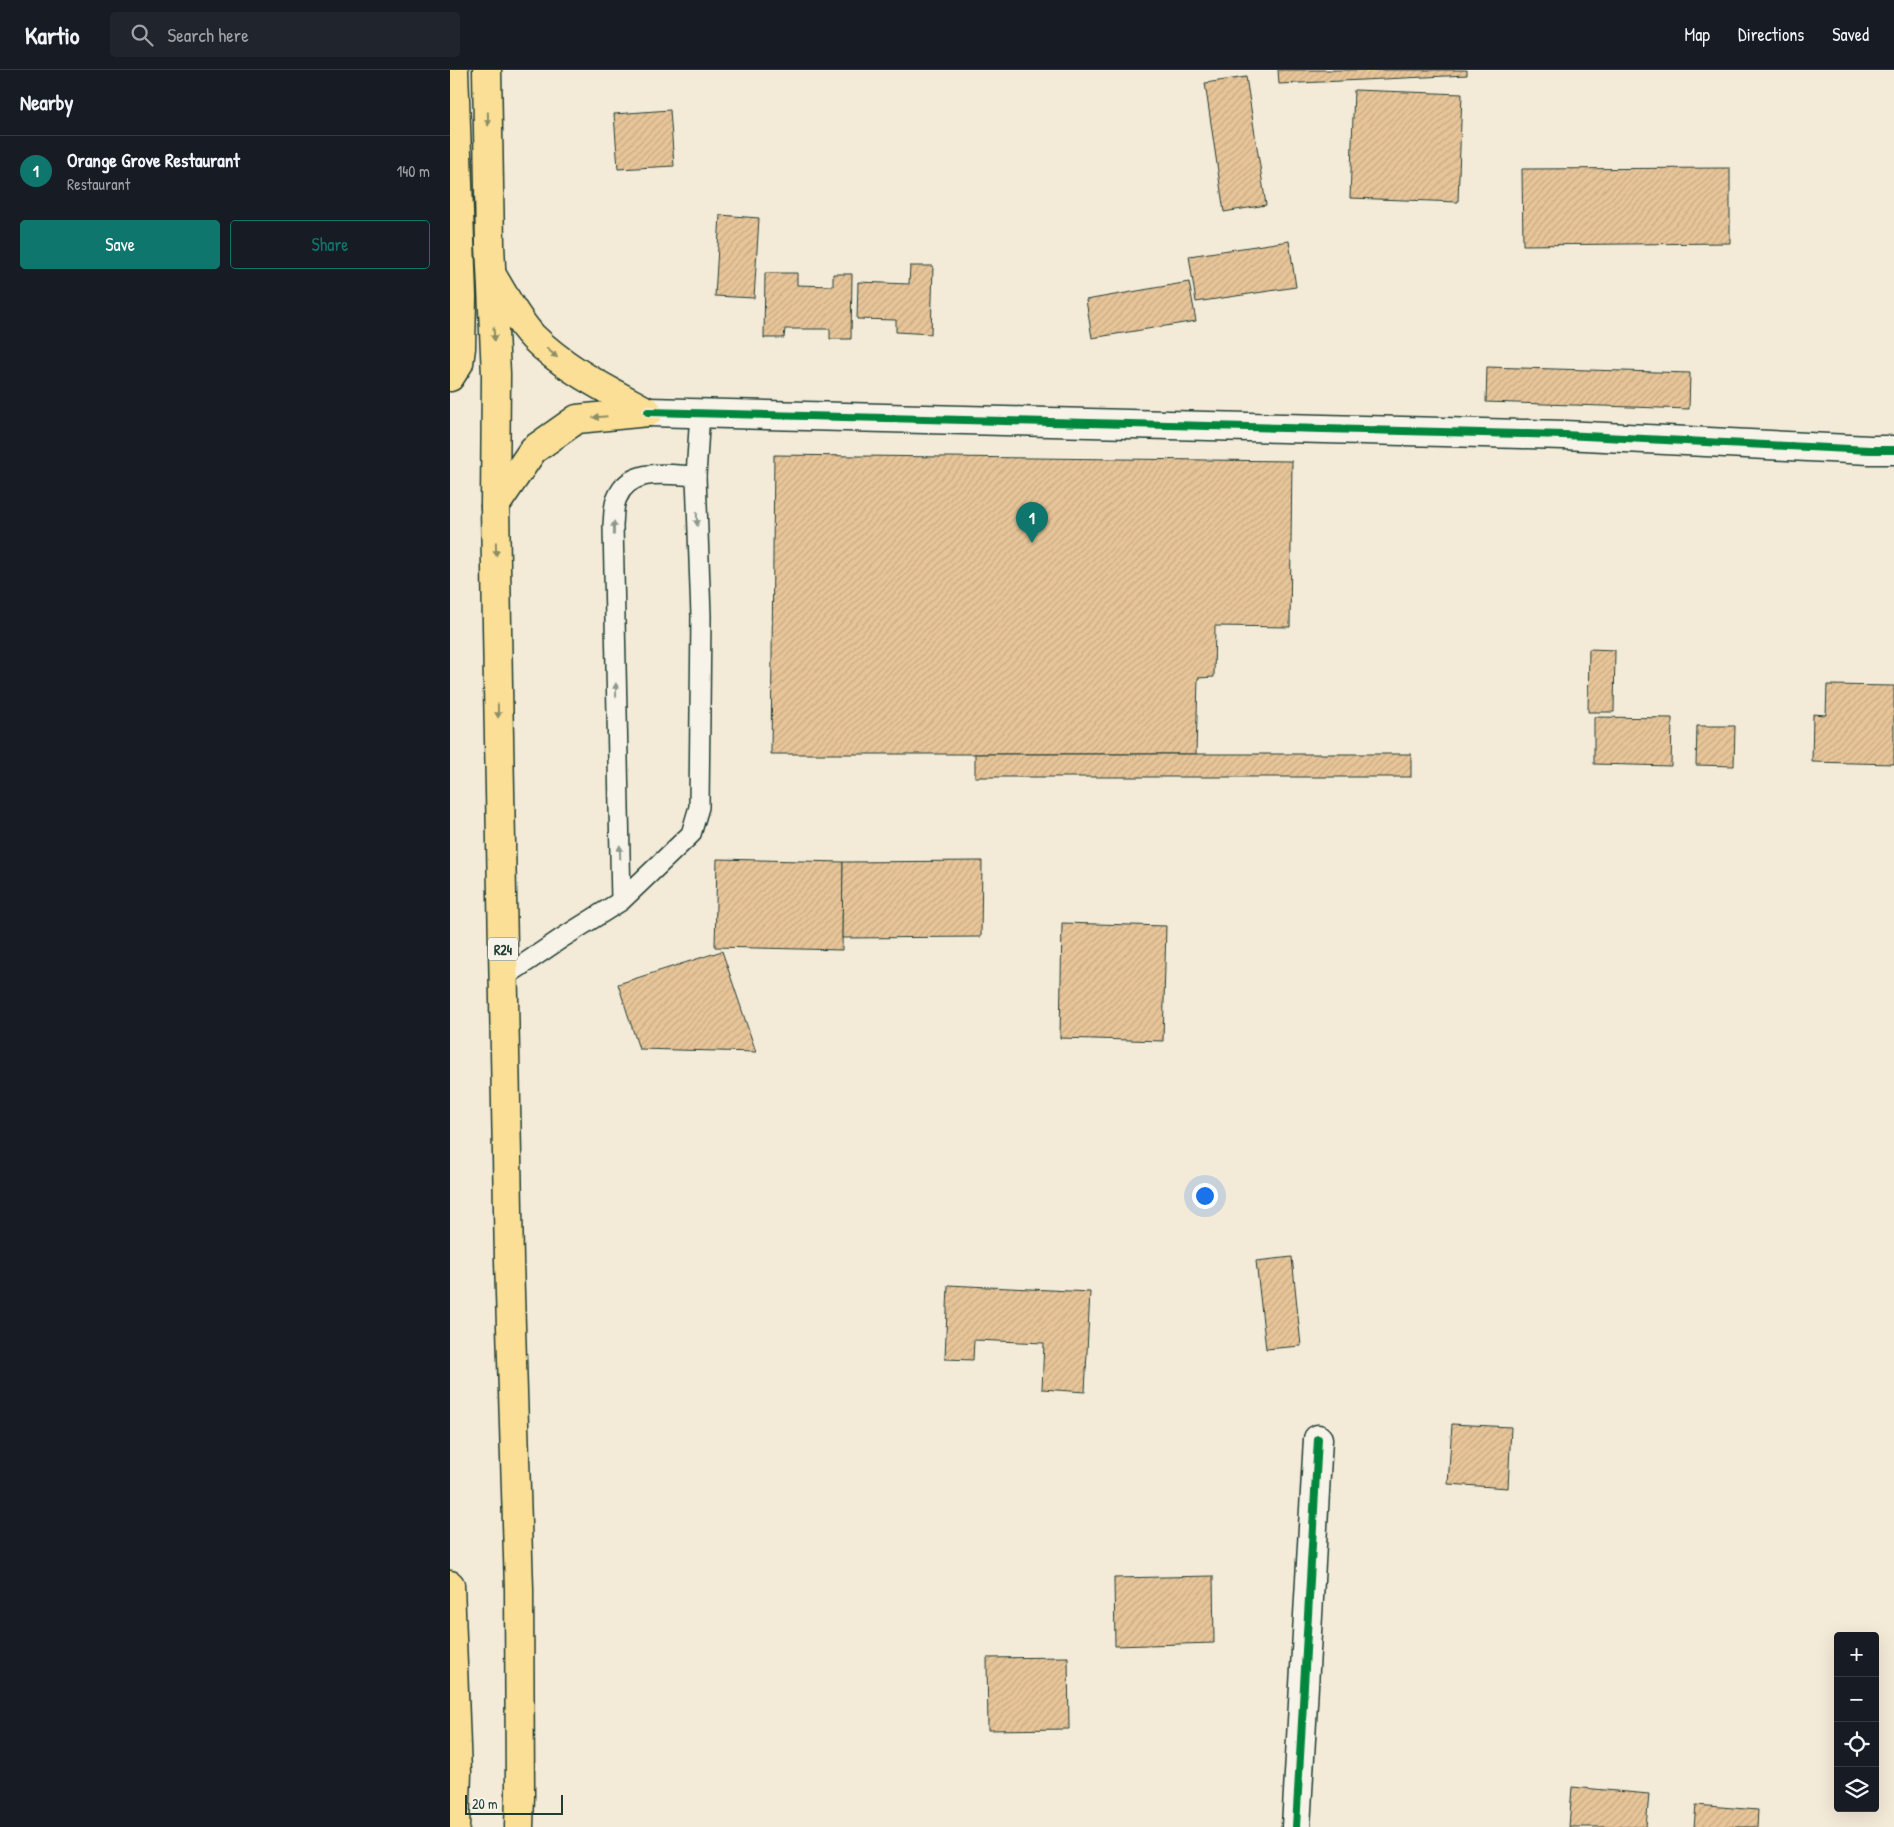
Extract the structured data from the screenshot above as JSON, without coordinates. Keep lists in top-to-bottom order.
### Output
{
  "streets": {
    "main road": ["R24"]
  },
  "scale_bar": "20 m",
  "page": {
    "header": "Kartio",
    "search": "Search here",
    "nav": ["Map", "Directions", "Saved"],
    "heading": "Nearby",
    "list": [
      {
        "mark": "1",
        "name": "Orange Grove Restaurant",
        "note": "Restaurant",
        "value": "140 m"
      }
    ],
    "buttons": ["Save", "Share"],
    "pins": "1",
    "map_buttons": ["+", "−"],
    "scale": "20 m"
  }
}
